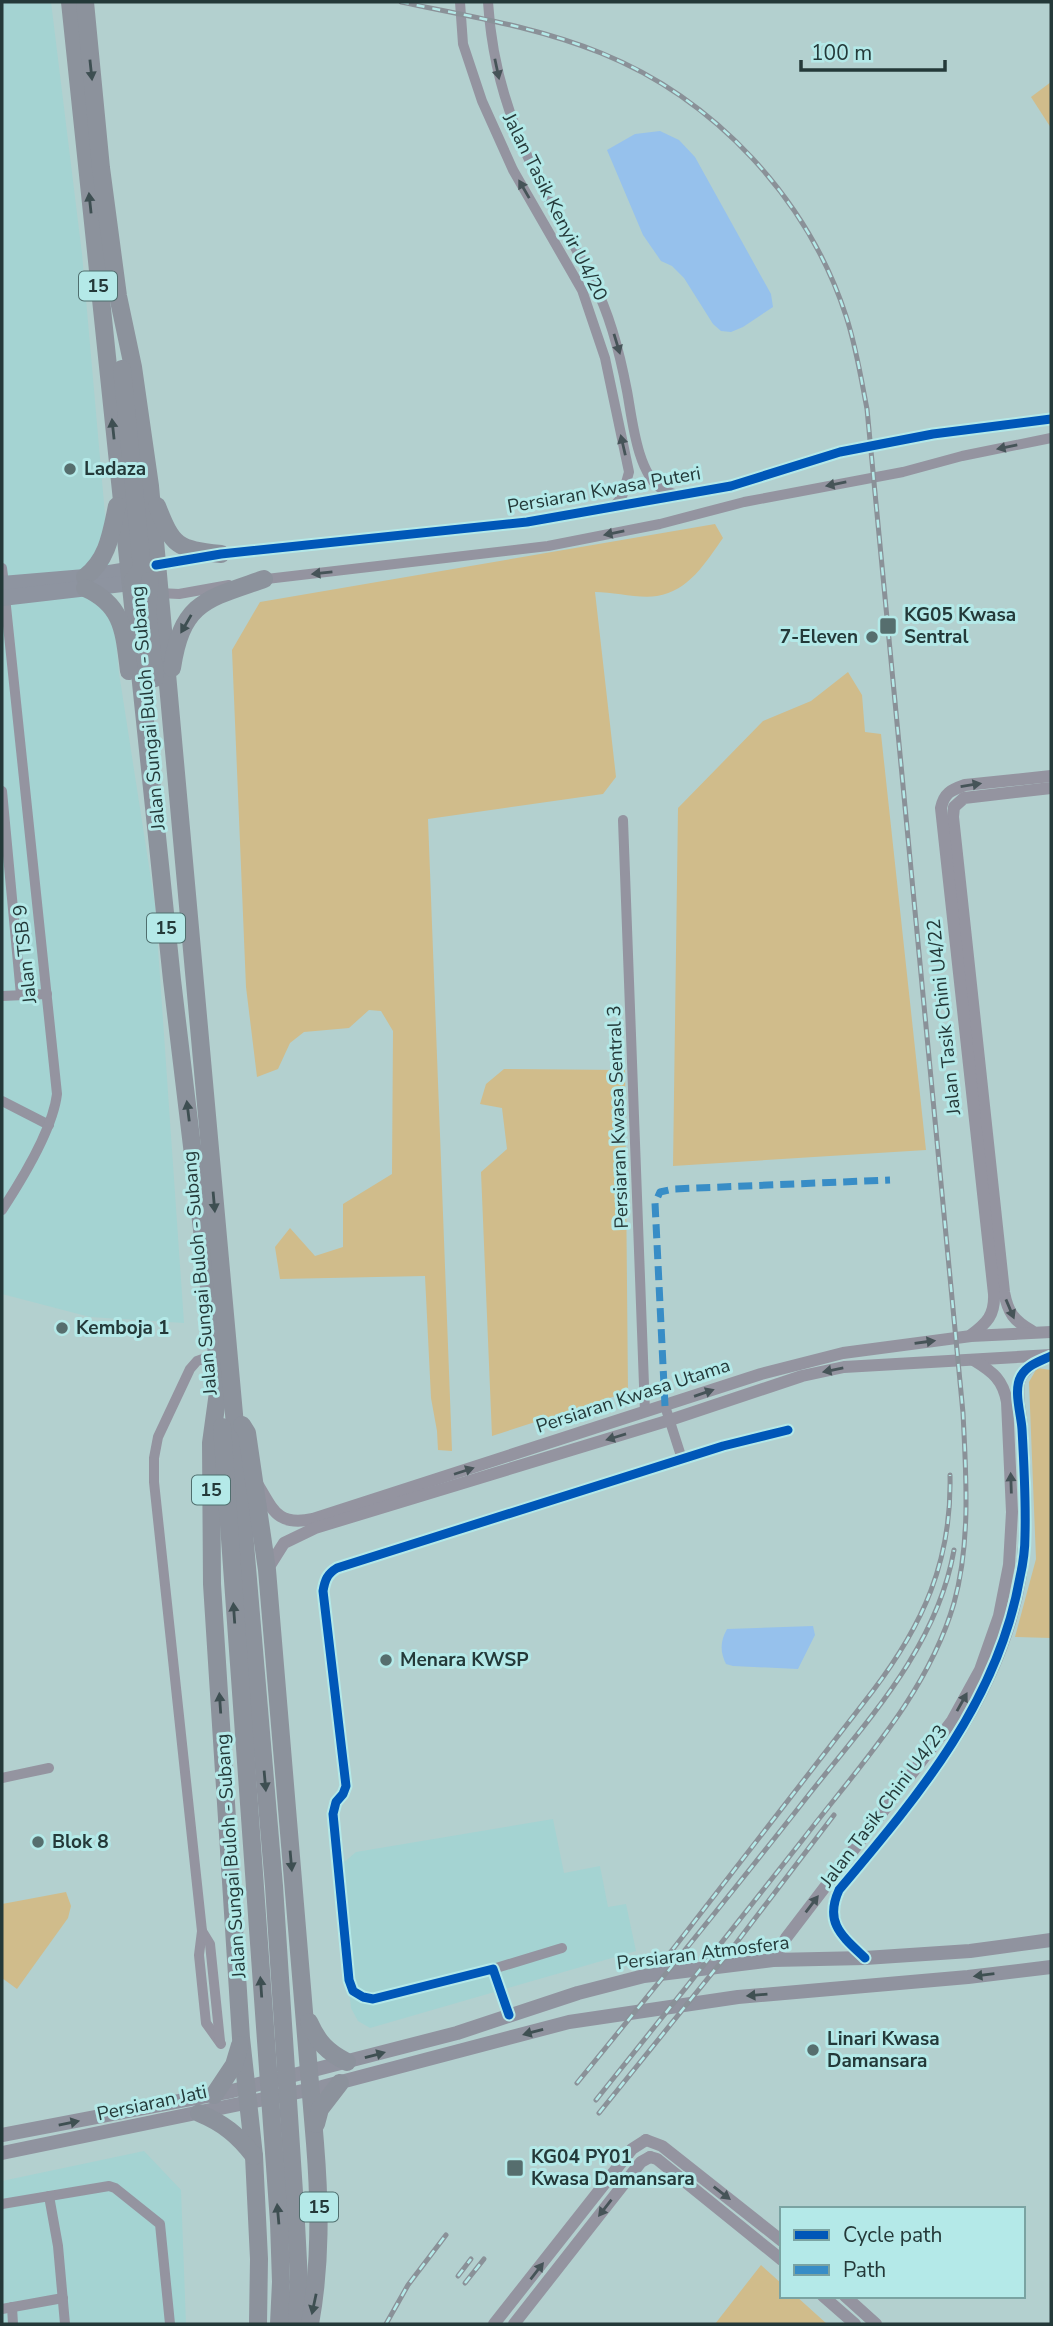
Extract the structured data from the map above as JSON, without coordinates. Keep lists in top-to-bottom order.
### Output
{
  "streets": {
    "highway": ["15", "Jalan Sungai Buloh - Subang"],
    "main road": ["Persiaran Atmosfera", "Persiaran Jati"],
    "street": [
      "Jalan Tasik Kenyir U4/20",
      "Persiaran Kwasa Puteri",
      "Jalan TSB 9",
      "Jalan Tasik Chini U4/22",
      "Persiaran Kwasa Sentral 3",
      "Persiaran Kwasa Utama",
      "Jalan Tasik Chini U4/23"
    ]
  },
  "crossings": [
    ["Jalan Tasik Kenyir U4/20", "Persiaran Kwasa Puteri"],
    ["Persiaran Kwasa Puteri", "Jalan Sungai Buloh - Subang"],
    ["Jalan Sungai Buloh - Subang", "Persiaran Kwasa Utama"],
    ["Jalan Sungai Buloh - Subang", "Persiaran Atmosfera"],
    ["Jalan Sungai Buloh - Subang", "Persiaran Jati"],
    ["Jalan Tasik Chini U4/22", "Persiaran Kwasa Utama"],
    ["Persiaran Kwasa Sentral 3", "Persiaran Kwasa Utama"],
    ["Persiaran Kwasa Utama", "Jalan Tasik Chini U4/23"],
    ["Jalan Tasik Chini U4/23", "Persiaran Atmosfera"],
    ["Persiaran Atmosfera", "Persiaran Jati"]
  ],
  "places": {
    "other": [
      "Ladaza",
      "7-Eleven",
      "Kemboja 1",
      "Menara KWSP",
      "Blok 8",
      "Linari Kwasa Damansara"
    ],
    "transit": ["KG05 Kwasa Sentral", "KG04 PY01 Kwasa Damansara"]
  },
  "legend": ["Cycle path", "Path"],
  "scale_bar": "100 m"
}
